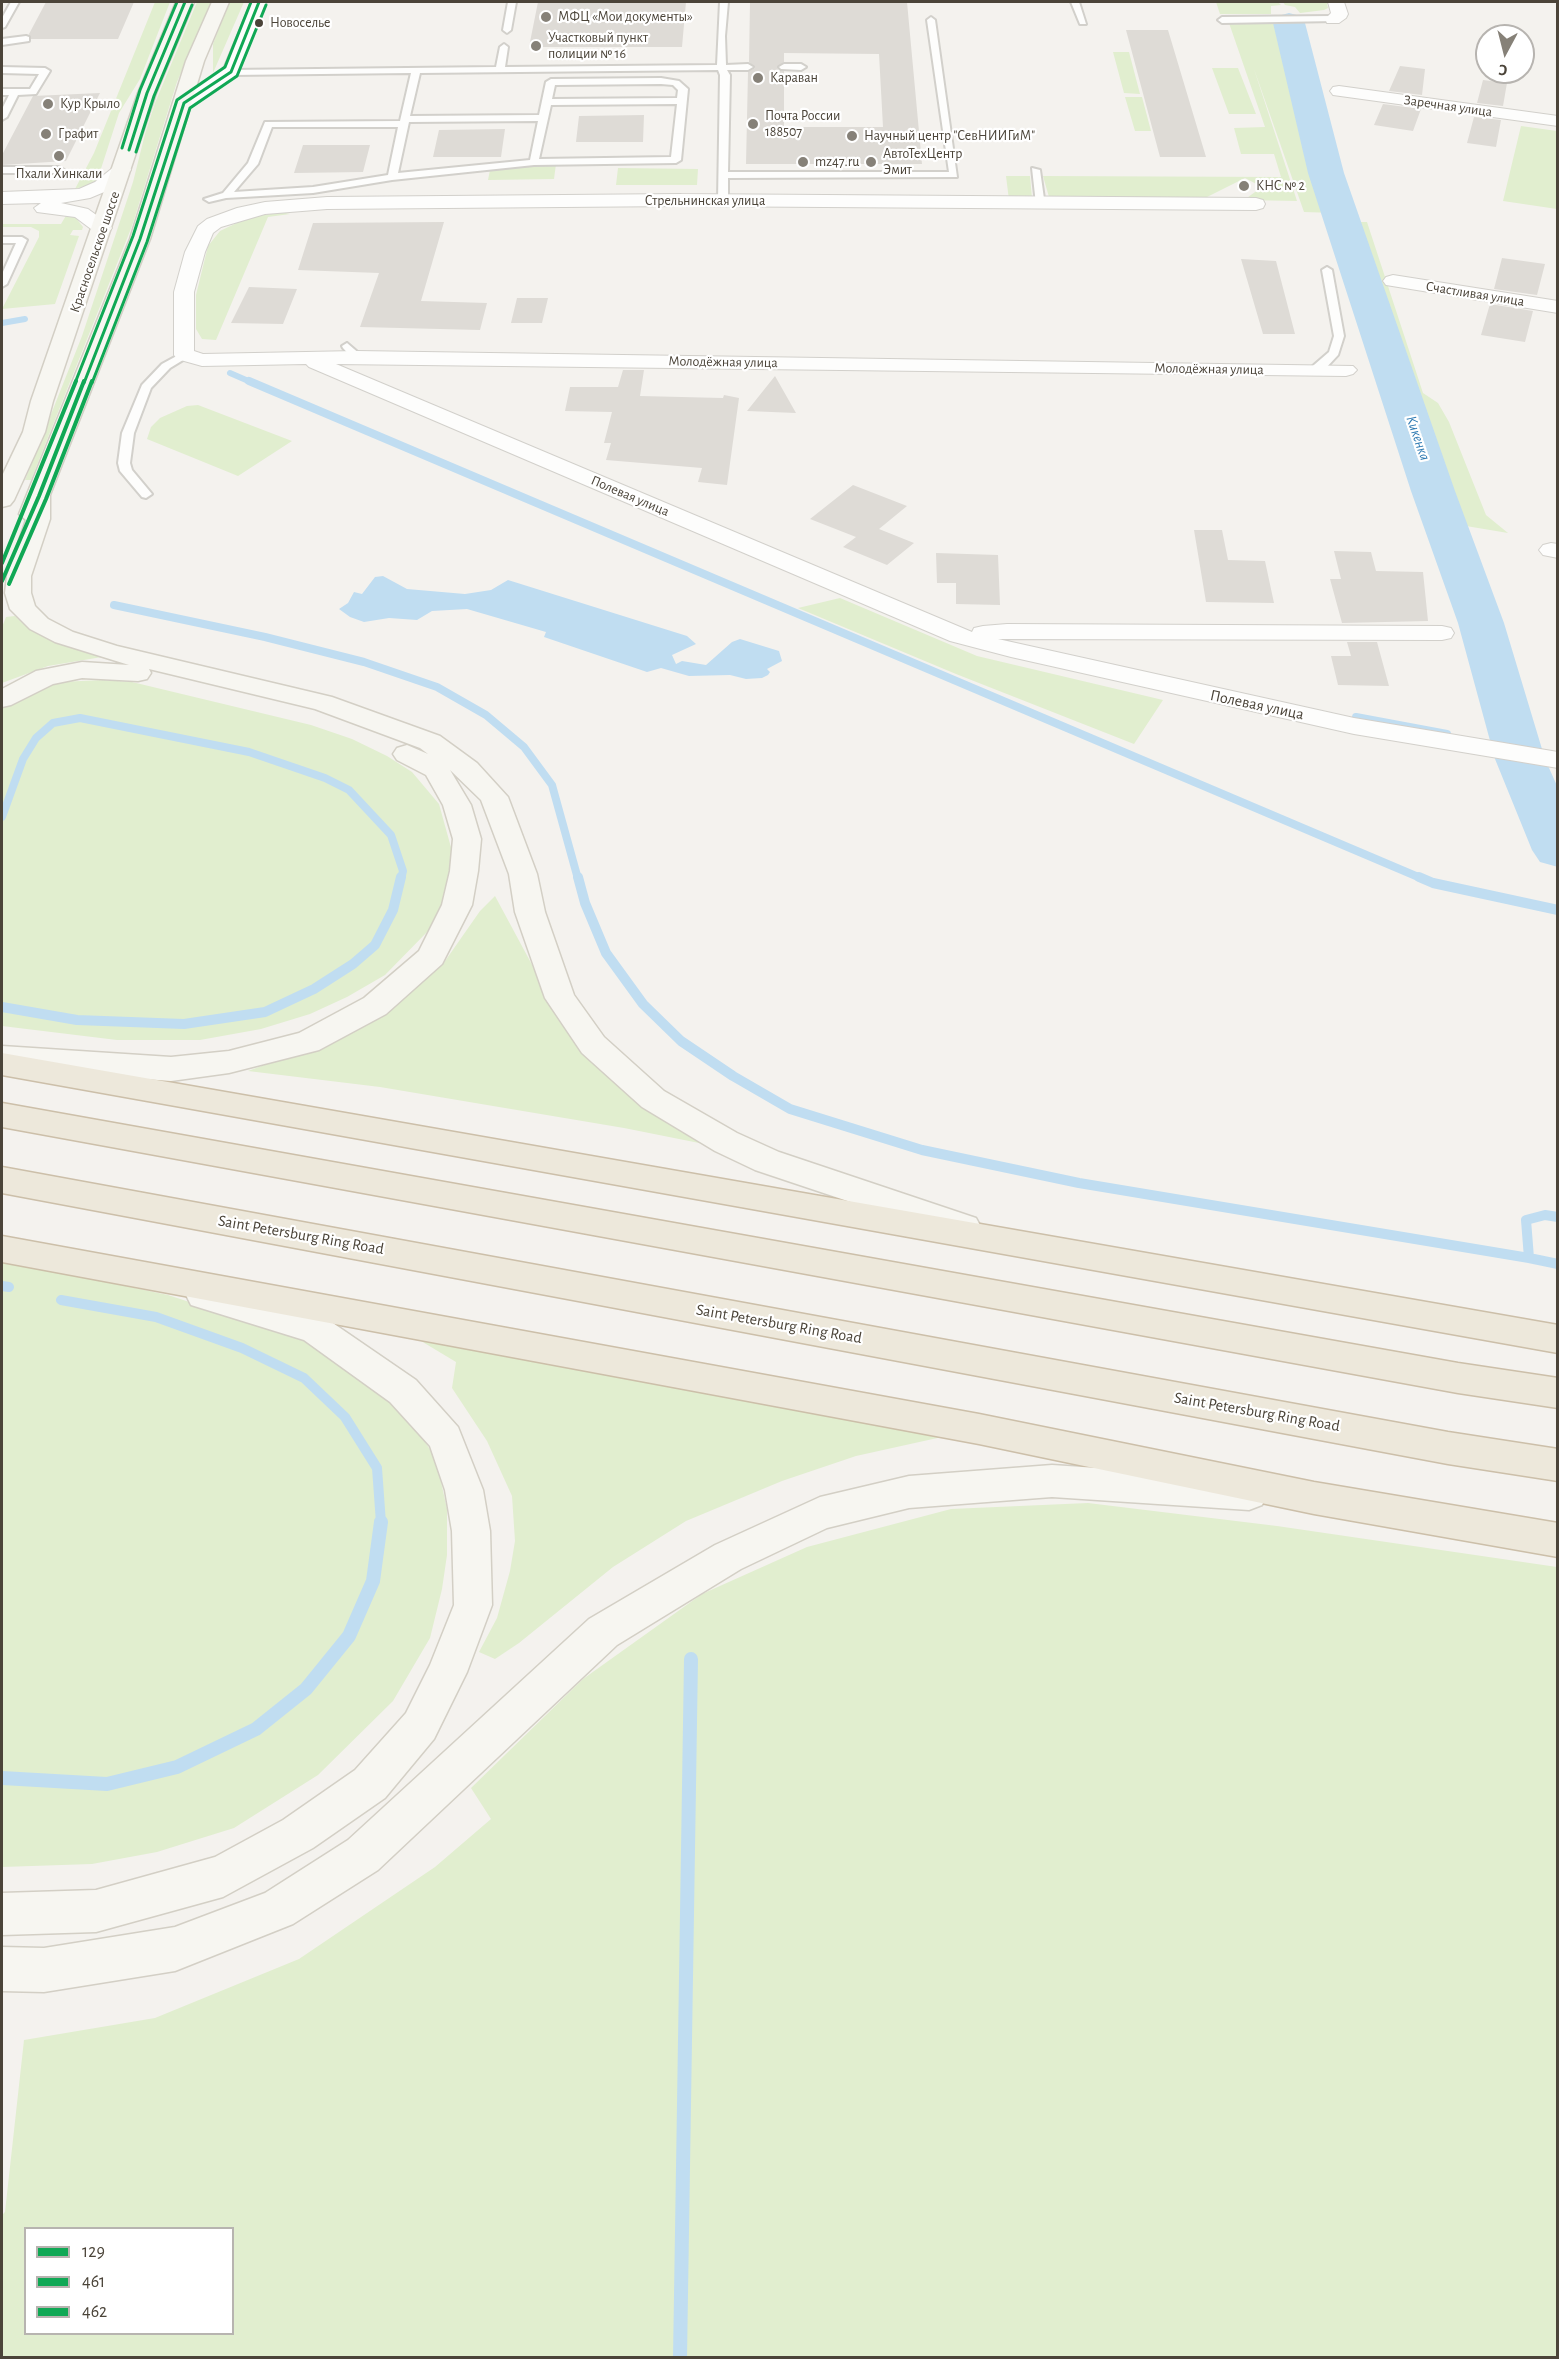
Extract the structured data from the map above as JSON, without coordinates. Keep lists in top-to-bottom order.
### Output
{
  "streets": {
    "highway": ["Saint Petersburg Ring Road"],
    "main road": ["Красносельское шоссе"],
    "street": [
      "Заречная улица",
      "Стрельнинская улица",
      "Счастливая улица",
      "Молодёжная улица",
      "Полевая улица"
    ]
  },
  "crossings": [
    ["Стрельнинская улица", "Молодёжная улица"],
    ["Молодёжная улица", "Полевая улица"]
  ],
  "water": ["Кикенка"],
  "places": [
    "МФЦ «Мои документы»",
    "Новоселье",
    "Участковый пункт полиции № 16",
    "Караван",
    "Кур Крыло",
    "Почта России 188507",
    "Графит",
    "Научный центр \"СевНИИГиМ\"",
    "Пхали Хинкали",
    "mz47.ru",
    "АвтоТехЦентр Эмит",
    "КНС № 2"
  ],
  "lines": ["transit line 129", "transit line 462", "transit line 461"],
  "legend": ["129", "461", "462"],
  "north": "bottom"
}
